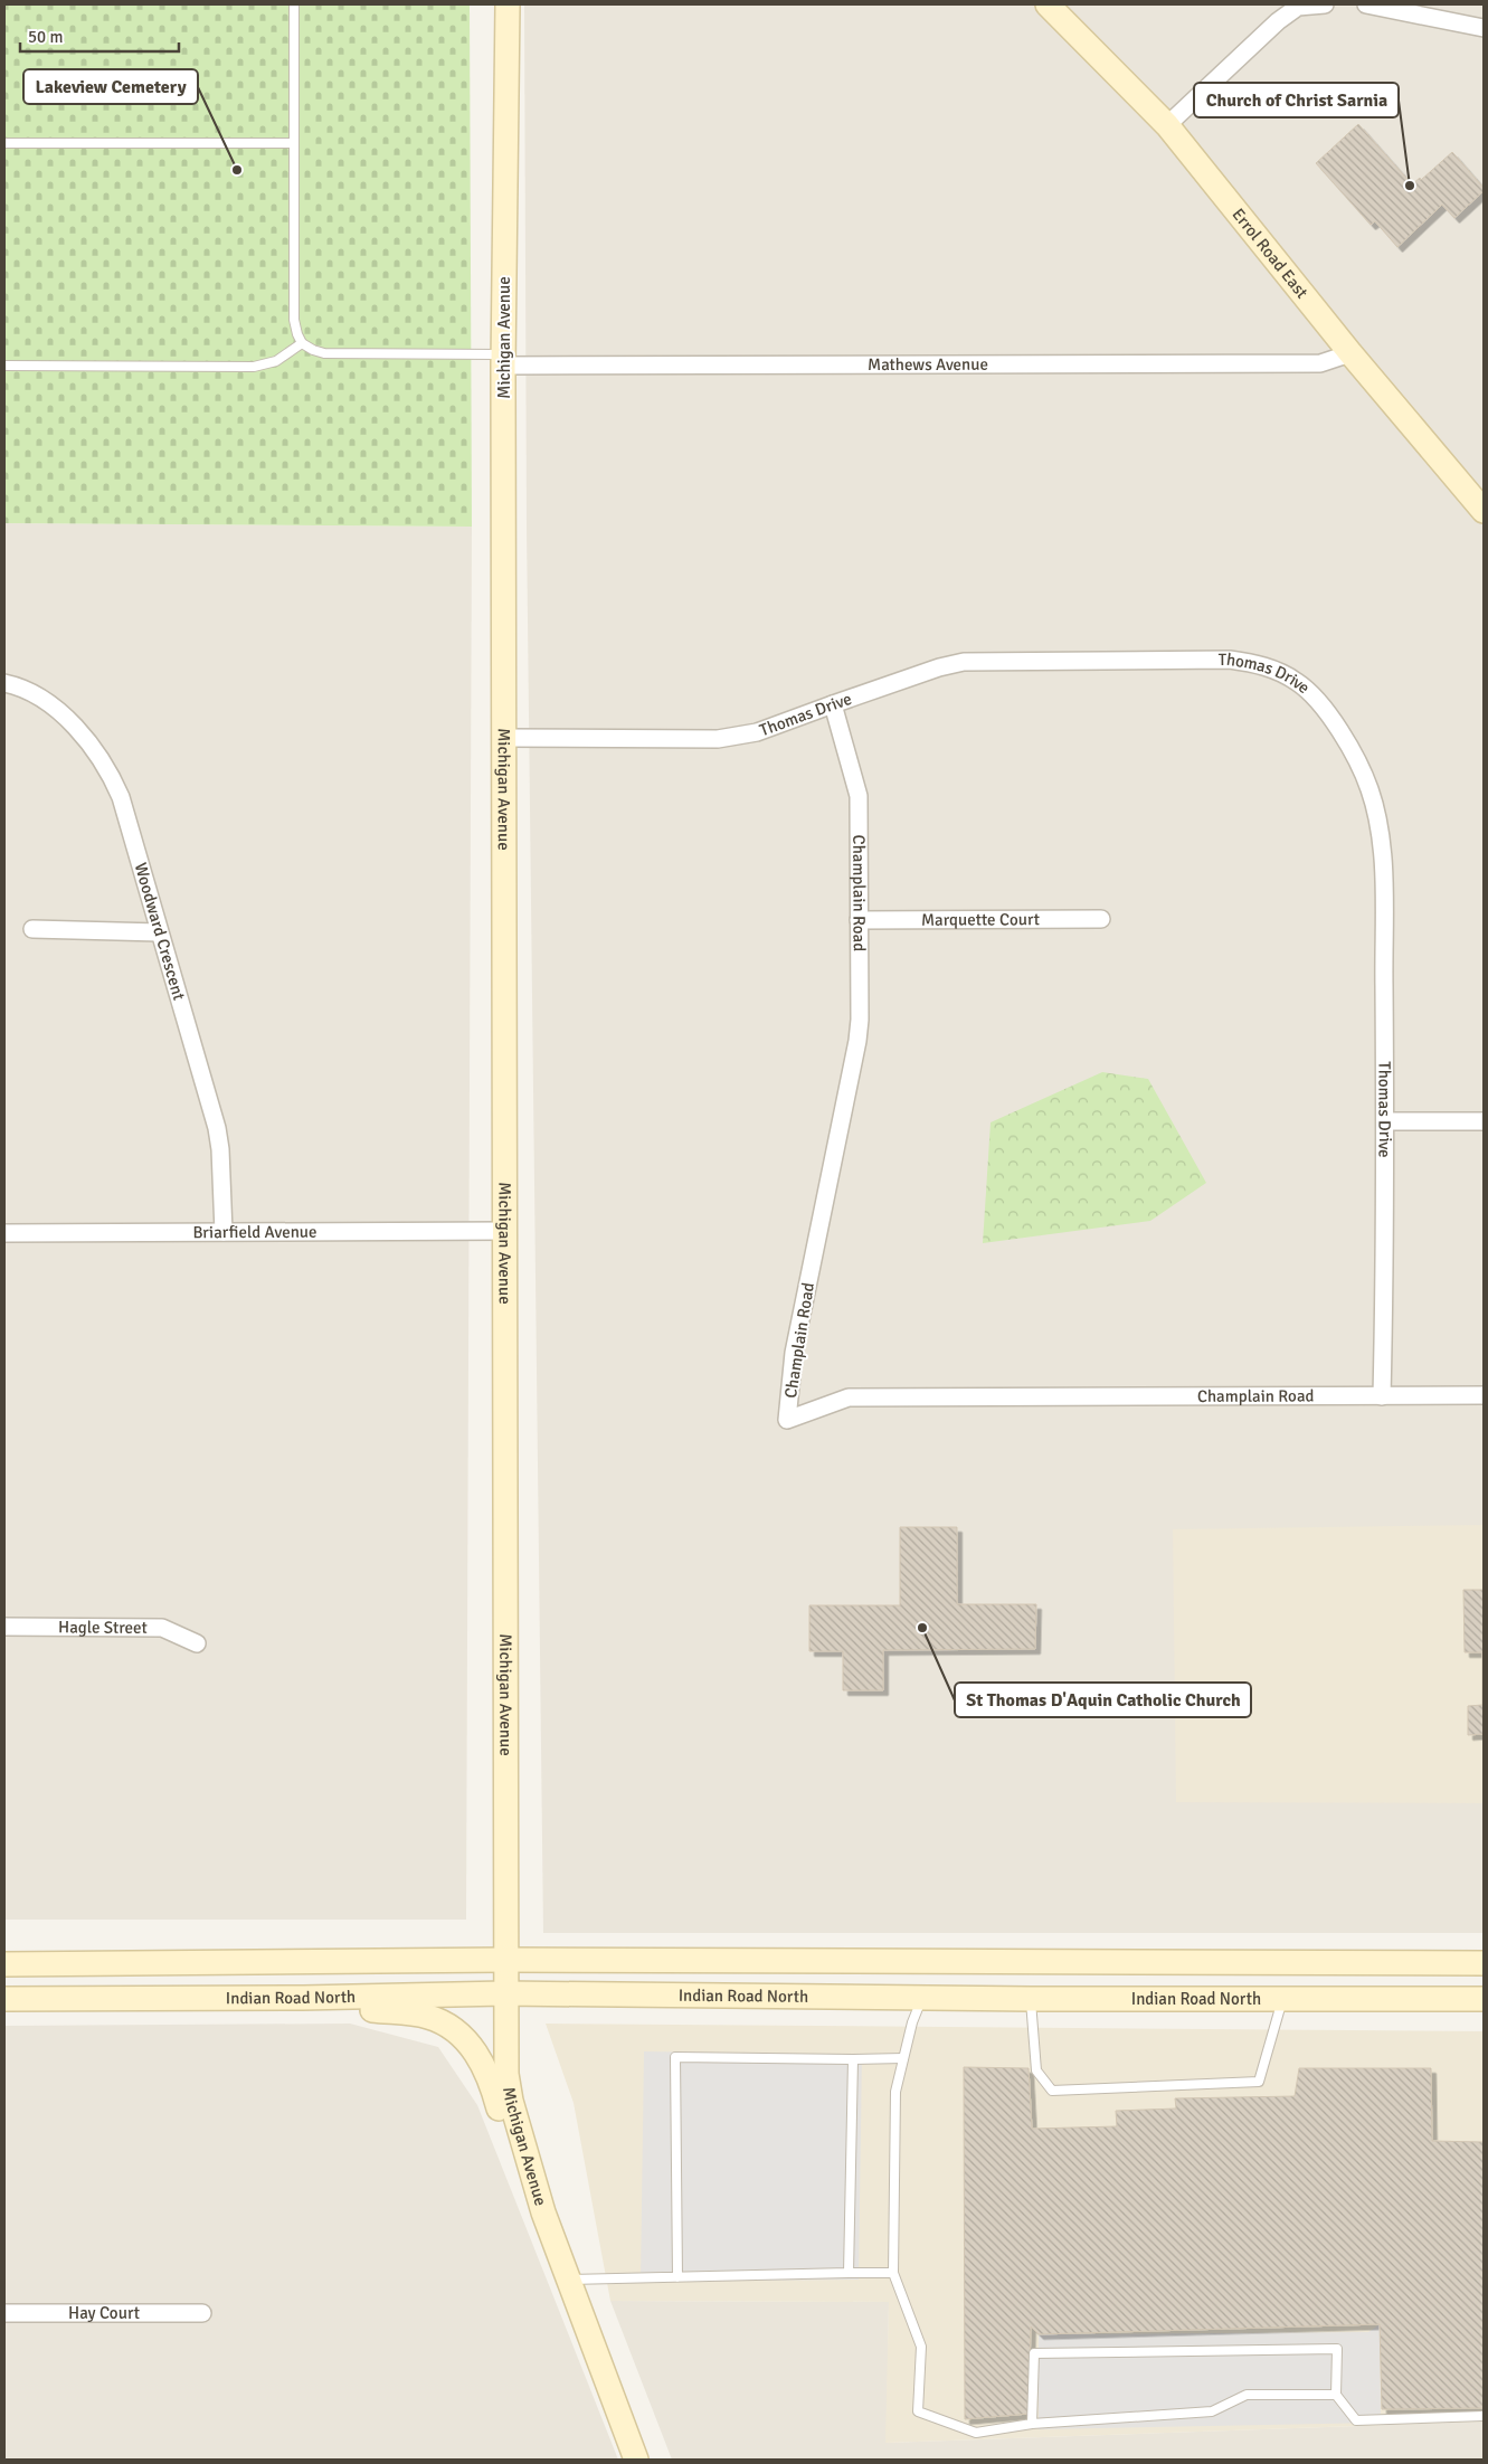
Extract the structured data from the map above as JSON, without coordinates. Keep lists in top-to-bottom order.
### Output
{
  "streets": {
    "main road": ["Errol Road East", "Michigan Avenue", "Indian Road North"],
    "street": [
      "Mathews Avenue",
      "Thomas Drive",
      "Champlain Road",
      "Marquette Court",
      "Woodward Crescent",
      "Briarfield Avenue",
      "Hagle Street",
      "Hay Court"
    ]
  },
  "crossings": [
    ["Errol Road East", "Mathews Avenue"],
    ["Michigan Avenue", "Mathews Avenue"],
    ["Michigan Avenue", "Thomas Drive"],
    ["Michigan Avenue", "Briarfield Avenue"],
    ["Michigan Avenue", "Indian Road North"],
    ["Thomas Drive", "Champlain Road"],
    ["Champlain Road", "Marquette Court"],
    ["Woodward Crescent", "Briarfield Avenue"]
  ],
  "places": ["Lakeview Cemetery", "Church of Christ Sarnia", "St Thomas D'Aquin Catholic Church"],
  "scale_bar": "50 m"
}
